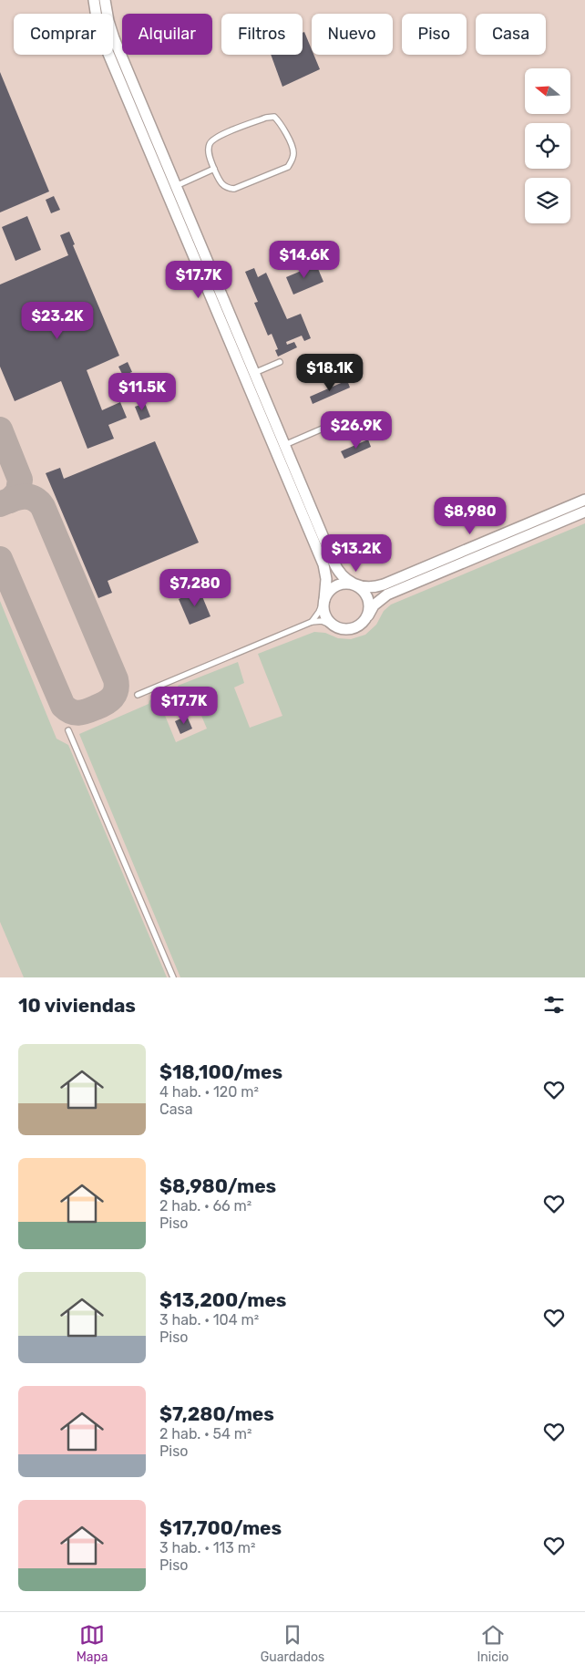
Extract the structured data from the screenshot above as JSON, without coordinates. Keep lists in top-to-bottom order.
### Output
{
  "north": "left",
  "page": {
    "chip": [
      "Comprar",
      "Alquilar",
      "Filtros",
      "Nuevo",
      "Piso",
      "Casa"
    ],
    "price": [
      "$14.6K",
      "$17.7K",
      "$23.2K",
      "$18.1K",
      "$11.5K",
      "$26.9K",
      "$8,980",
      "$13.2K",
      "$7,280",
      "$17.7K"
    ],
    "heading": "10 viviendas",
    "list": [
      {
        "name": "$18,100/mes",
        "note": "4 hab. · 120 m² · Casa"
      },
      {
        "name": "$8,980/mes",
        "note": "2 hab. · 66 m² · Piso"
      },
      {
        "name": "$13,200/mes",
        "note": "3 hab. · 104 m² · Piso"
      },
      {
        "name": "$7,280/mes",
        "note": "2 hab. · 54 m² · Piso"
      },
      {
        "name": "$17,700/mes",
        "note": "3 hab. · 113 m² · Piso"
      }
    ],
    "tabs": ["Mapa", "Guardados", "Inicio"]
  }
}
